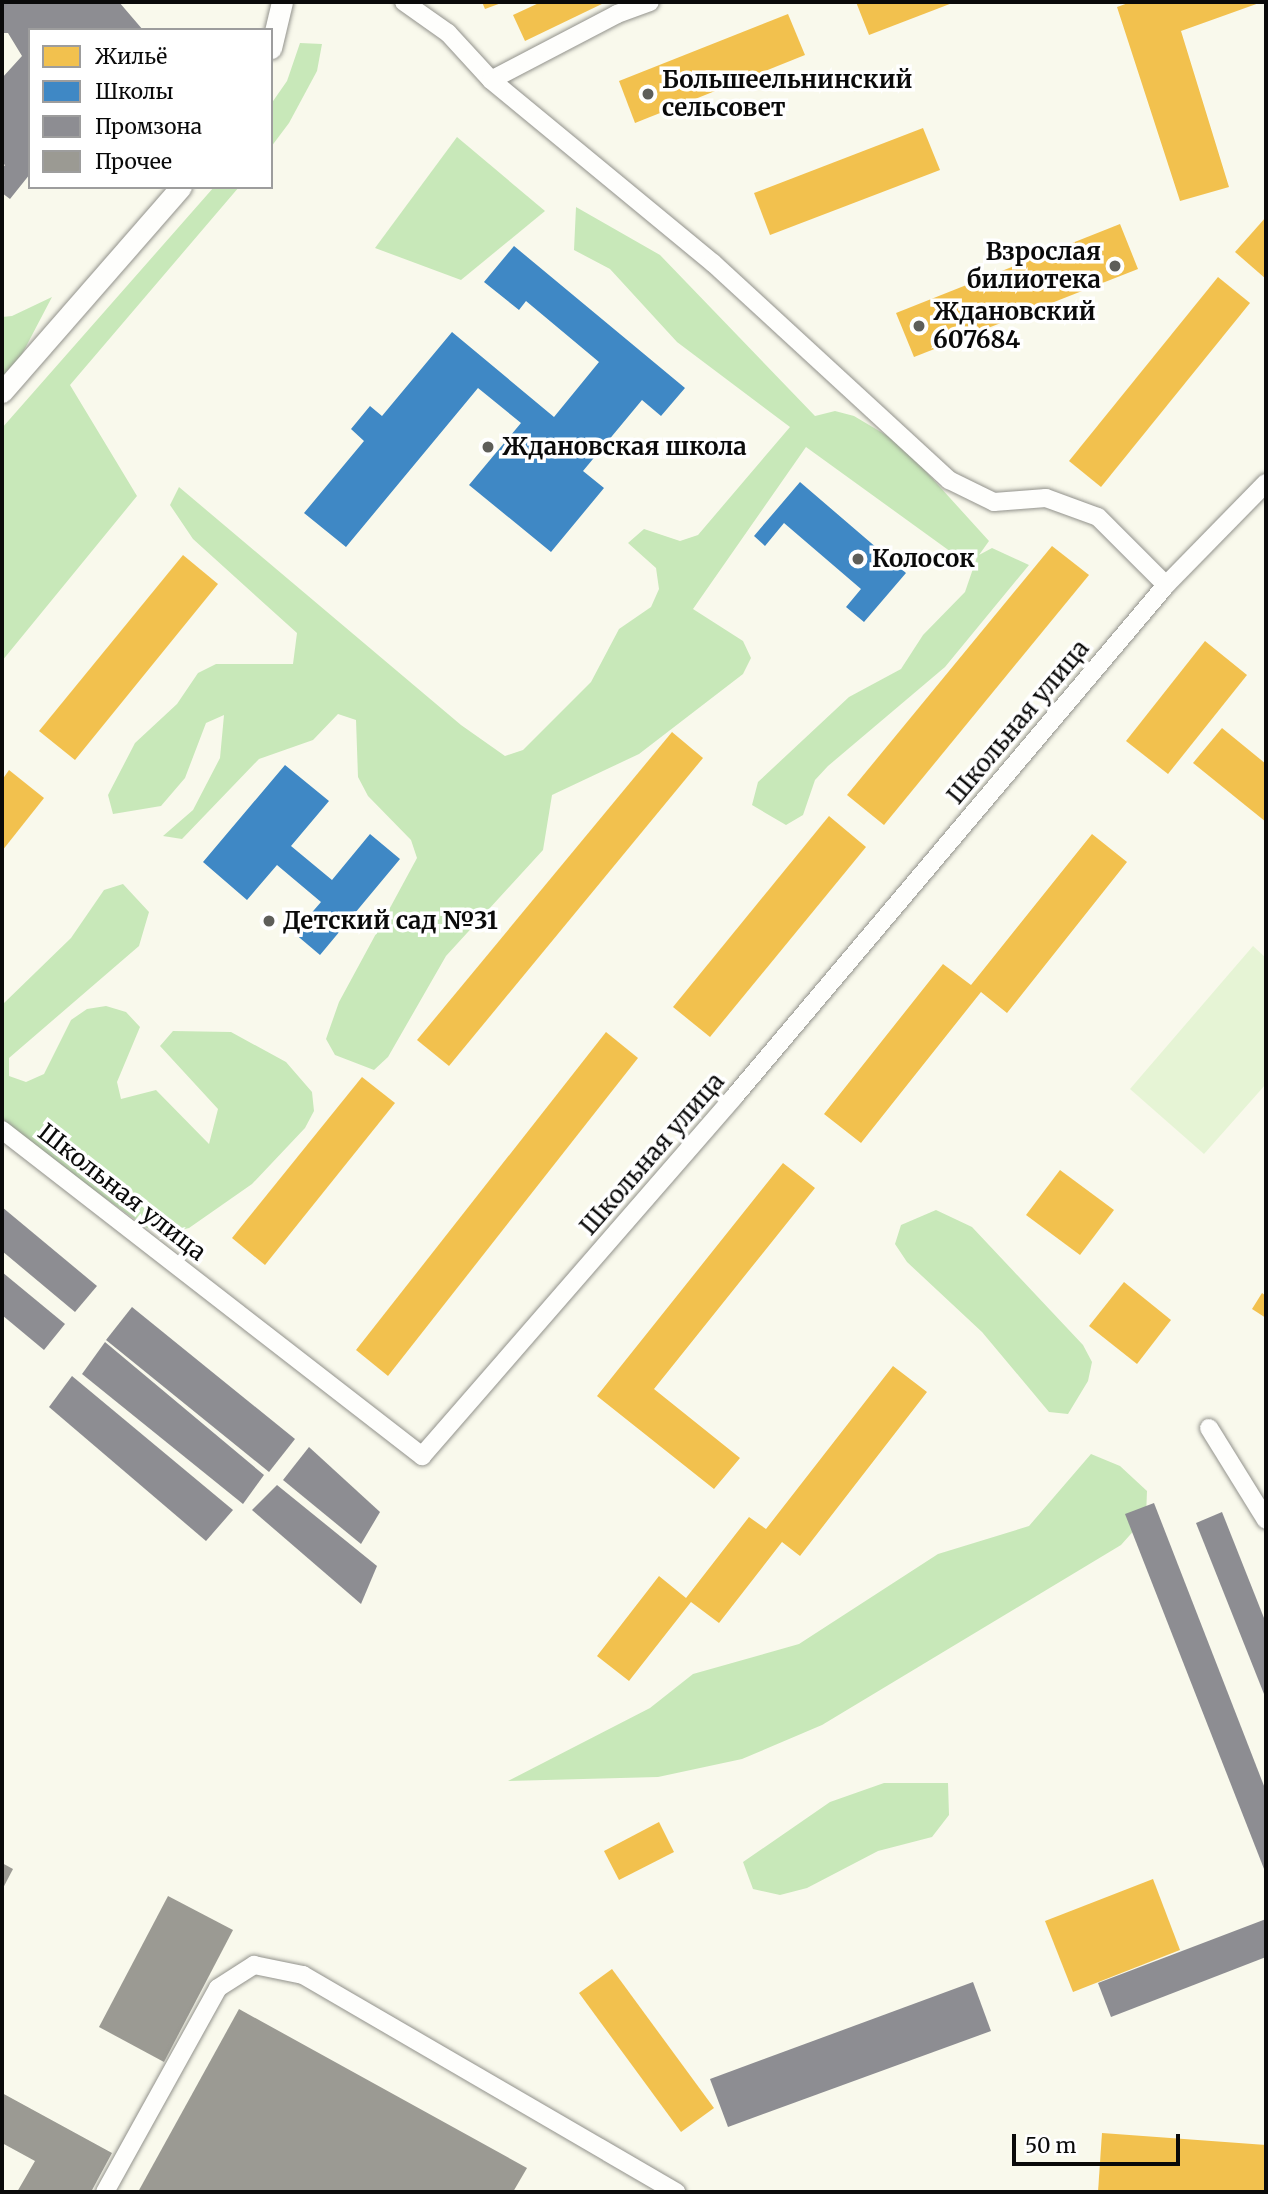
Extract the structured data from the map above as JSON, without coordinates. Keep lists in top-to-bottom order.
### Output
{
  "streets": {
    "street": ["Школьная улица"]
  },
  "places": [
    "Большеельнинский сельсовет",
    "Взрослая билиотека",
    "Ждановский 607684",
    "Ждановская школа",
    "Колосок",
    "Детский сад №31"
  ],
  "legend": [
    "Жильё",
    "Школы",
    "Промзона",
    "Прочее"
  ],
  "scale_bar": "50 m"
}
